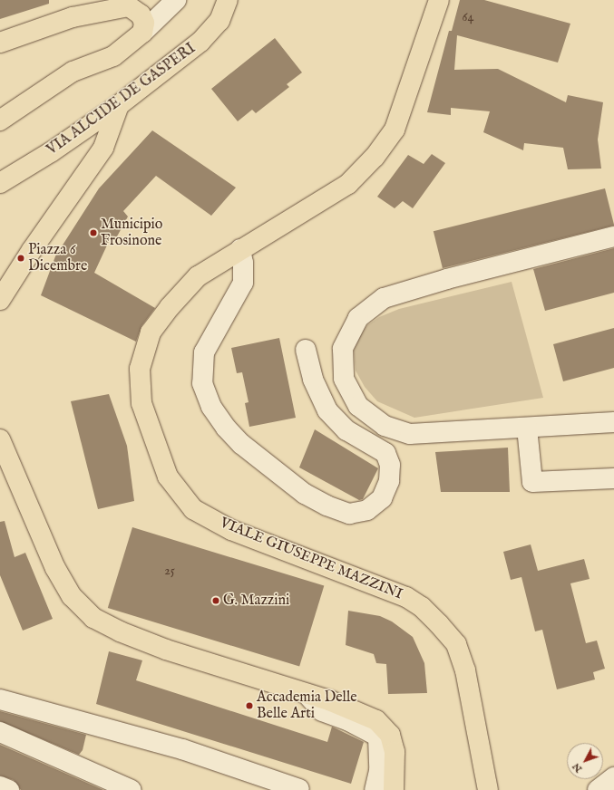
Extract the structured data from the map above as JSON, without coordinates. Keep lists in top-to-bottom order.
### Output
{
  "streets": {
    "main road": ["VIA ALCIDE DE GASPERI", "VIALE GIUSEPPE MAZZINI"]
  },
  "places": [
    "Municipio Frosinone",
    "Piazza 6 Dicembre",
    "G. Mazzini",
    "Accademia Delle Belle Arti"
  ],
  "house_numbers": ["64", "25"],
  "north": "bottom left"
}
